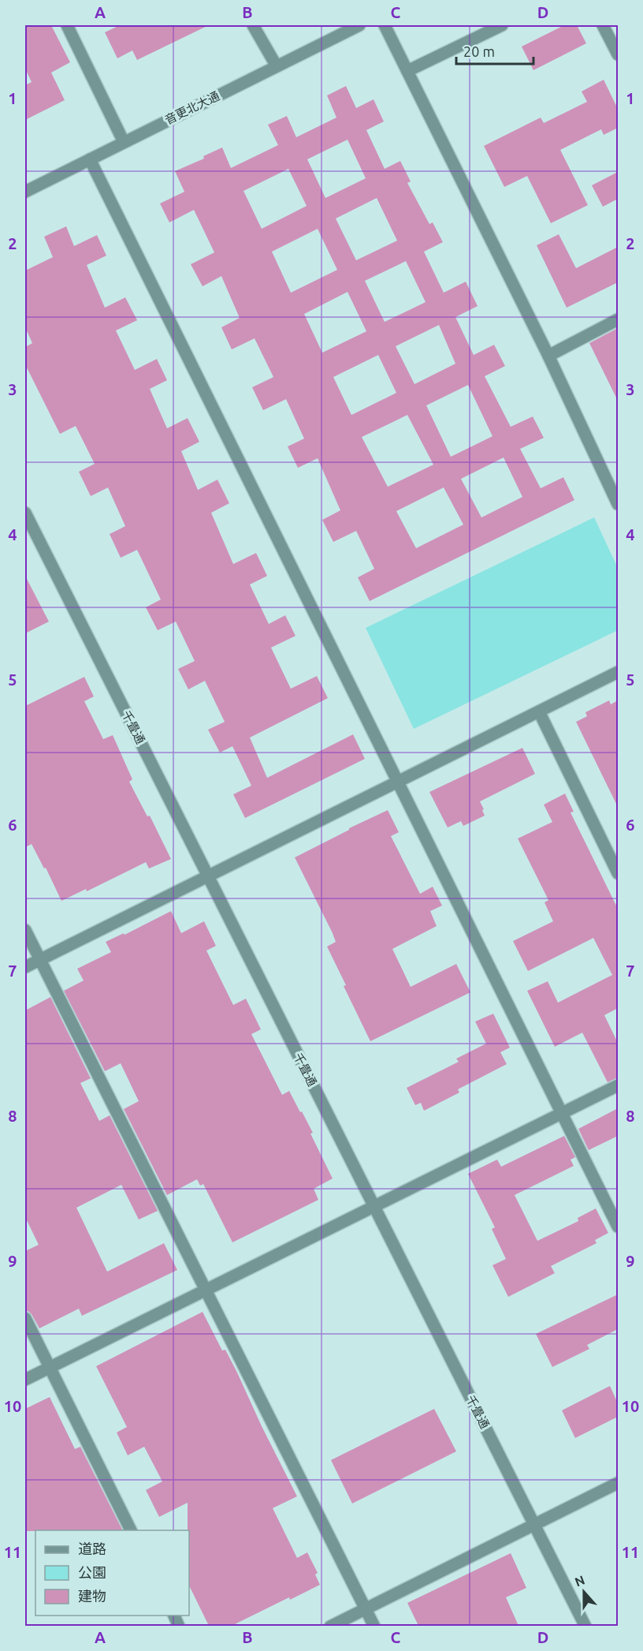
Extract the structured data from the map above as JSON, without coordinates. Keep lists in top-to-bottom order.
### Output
{
  "streets": {
    "street": ["音更北大通", "千畳通"]
  },
  "legend": ["道路", "公園", "建物"],
  "scale_bar": "20 m",
  "north": "top",
  "grid": {
    "columns": [
      "A",
      "B",
      "C",
      "D"
    ],
    "rows": [
      "1",
      "2",
      "3",
      "4",
      "5",
      "6",
      "7",
      "8",
      "9",
      "10",
      "11"
    ]
  }
}
